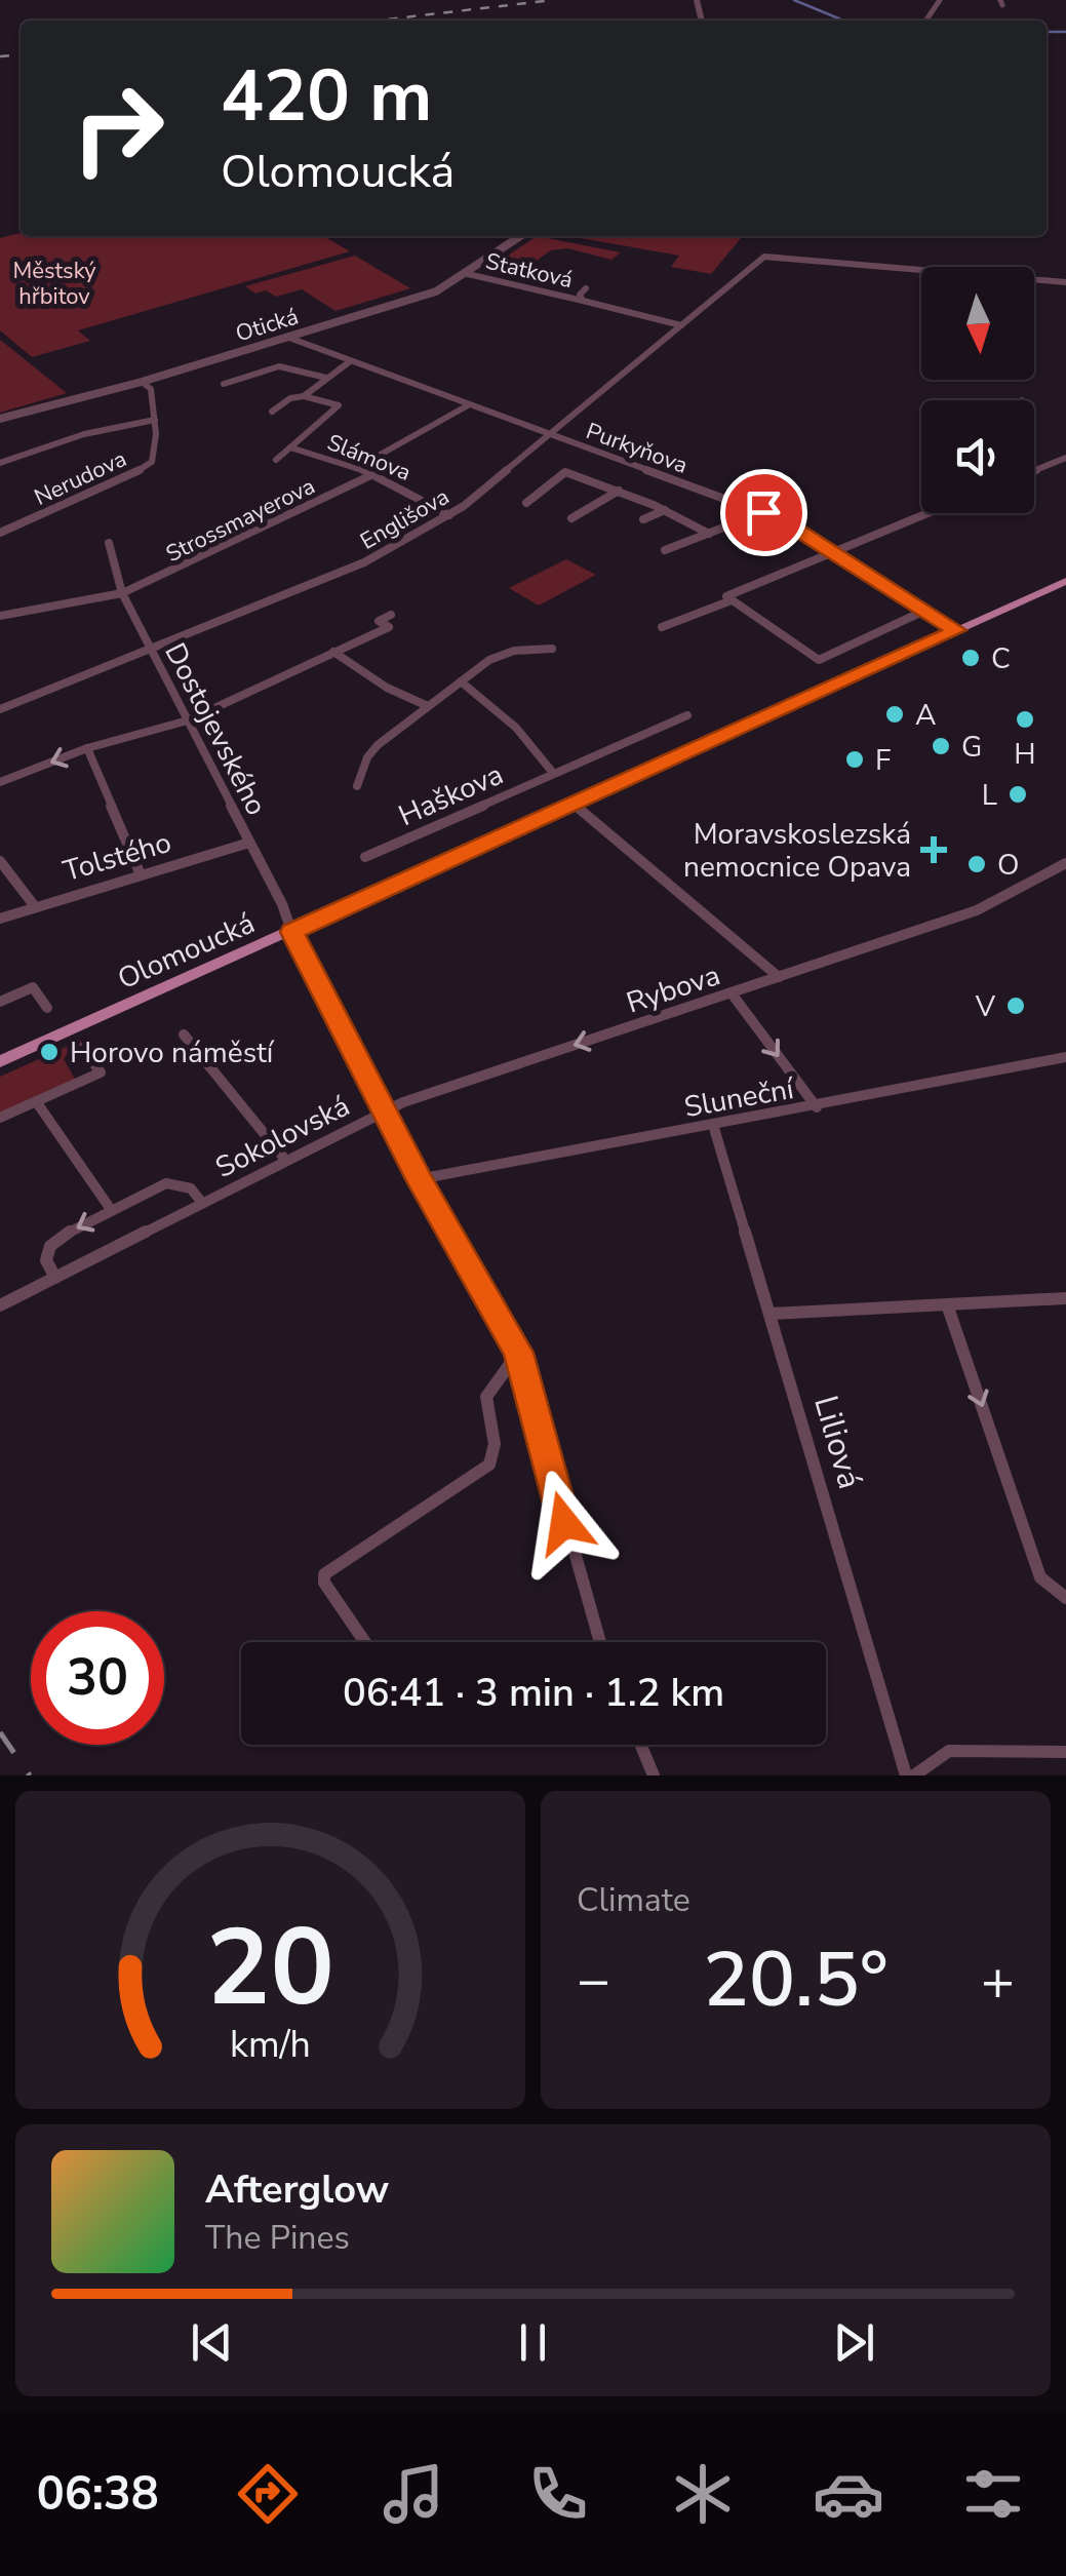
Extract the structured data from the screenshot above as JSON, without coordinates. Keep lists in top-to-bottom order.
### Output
{
  "streets": {
    "main road": ["Olomoucká"],
    "street": [
      "Statková",
      "Otická",
      "Purkyňova",
      "Slámova",
      "Nerudova",
      "Englišova",
      "Strossmayerova",
      "Dostojevského",
      "Haškova",
      "Tolstého",
      "Rybova",
      "Sluneční",
      "Sokolovská",
      "Liliová"
    ]
  },
  "crossings": [
    ["Statková", "Otická"],
    ["Otická", "Purkyňova"],
    ["Purkyňova", "Englišova"],
    ["Purkyňova", "Olomoucká"],
    ["Slámova", "Englišova"],
    ["Slámova", "Strossmayerova"],
    ["Englišova", "Dostojevského"],
    ["Strossmayerova", "Dostojevského"],
    ["Dostojevského", "Tolstého"],
    ["Dostojevského", "Olomoucká"],
    ["Dostojevského", "Rybova"],
    ["Dostojevského", "Sluneční"],
    ["Dostojevského", "Sokolovská"],
    ["Rybova", "Sokolovská"],
    ["Sluneční", "Liliová"]
  ],
  "one_way": ["Rybova"],
  "parks": ["Městský hřbitov"],
  "places": {
    "other": [
      "C",
      "A",
      "H",
      "G",
      "F",
      "L",
      "O",
      "V",
      "Horovo náměstí"
    ],
    "health": ["Moravskoslezská nemocnice Opava"]
  },
  "north": "bottom",
  "page": {
    "turn": ["420 m", "Olomoucká"],
    "limit": "30",
    "trip": "06:41 · 3 min · 1.2 km",
    "tile": "Climate",
    "heat": ["−", "20.5°", "+"],
    "song": ["Afterglow", "The Pines"],
    "tabs": "06:38",
    "gauge": ["20", "km/h"]
  }
}
